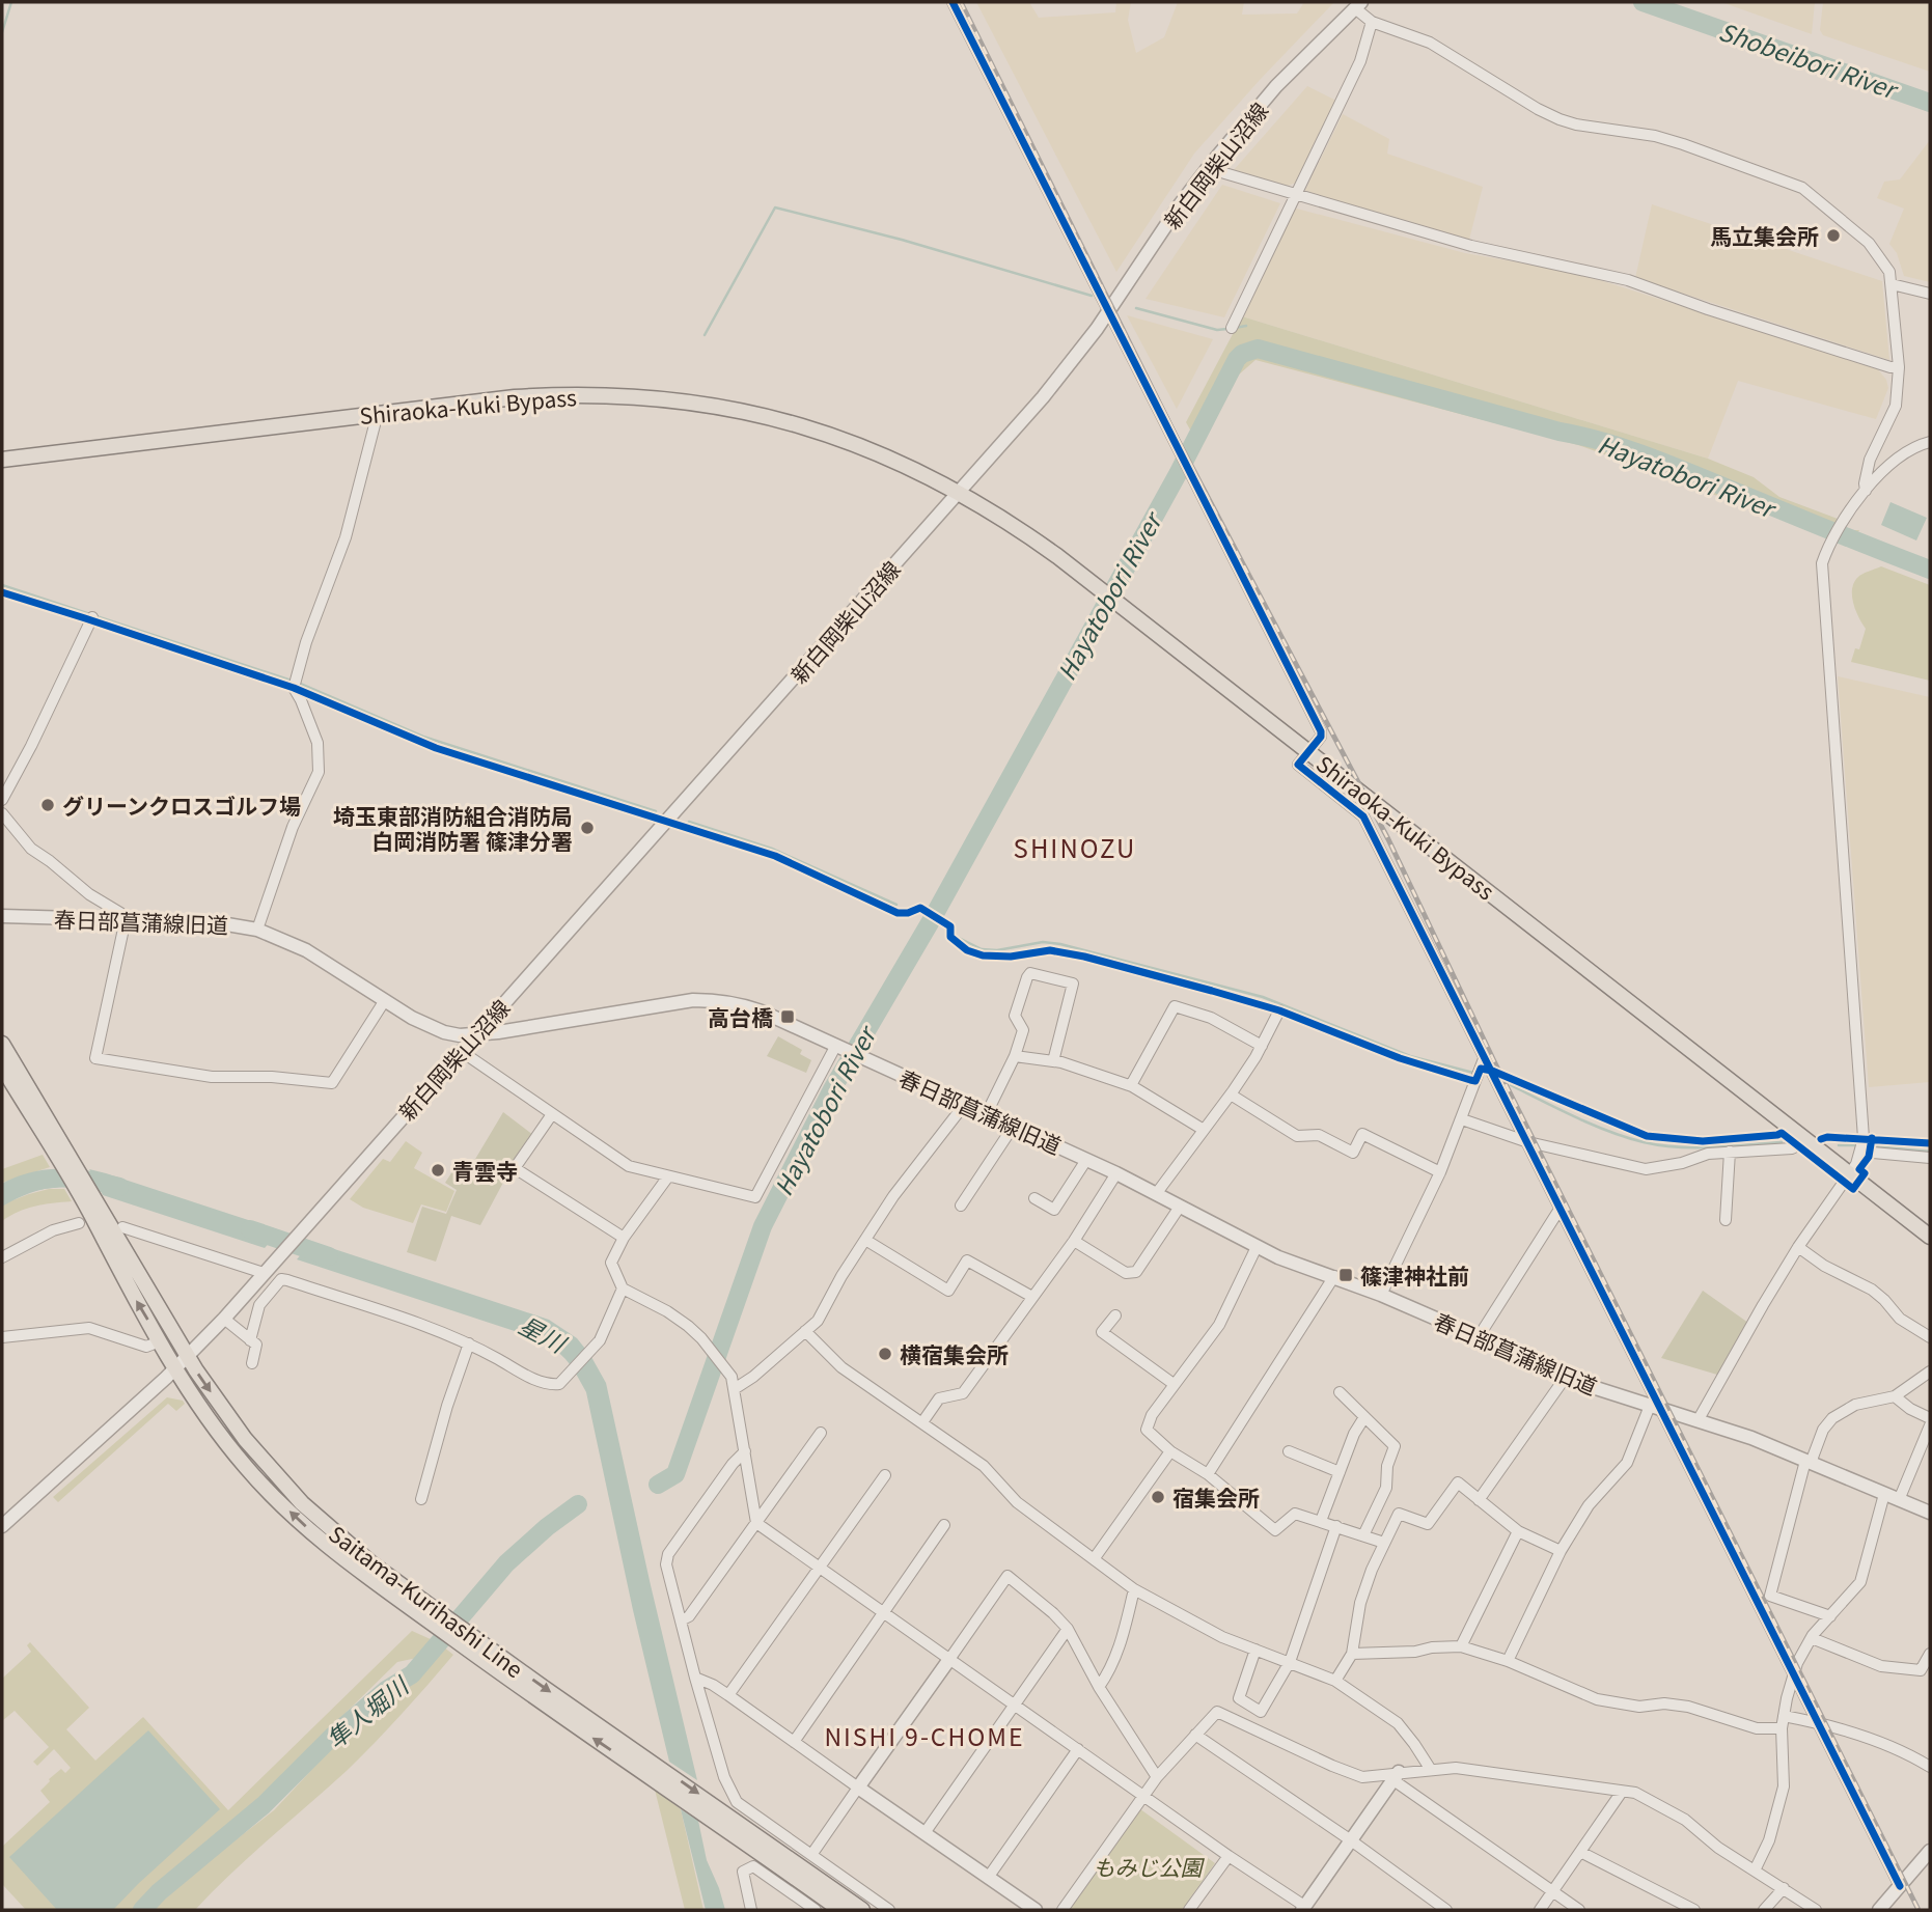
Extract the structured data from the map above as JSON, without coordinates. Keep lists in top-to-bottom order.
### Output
{
  "streets": {
    "main road": ["Shiraoka-Kuki Bypass", "Saitama-Kurihashi Line"],
    "street": ["新白岡柴山沼線", "春日部菖蒲線旧道"]
  },
  "crossings": [
    ["新白岡柴山沼線", "Shiraoka-Kuki Bypass"],
    ["新白岡柴山沼線", "春日部菖蒲線旧道"]
  ],
  "districts": ["SHINOZU", "NISHI 9-CHOME"],
  "water": [
    "Shobeibori River",
    "Hayatobori River",
    "星川",
    "隼人堀川"
  ],
  "parks": ["もみじ公園"],
  "places": {
    "other": [
      "馬立集会所",
      "グリーンクロスゴルフ場",
      "埼玉東部消防組合消防局 白岡消防署 篠津分署",
      "青雲寺",
      "横宿集会所",
      "宿集会所"
    ],
    "transit": ["高台橋", "篠津神社前"]
  }
}
